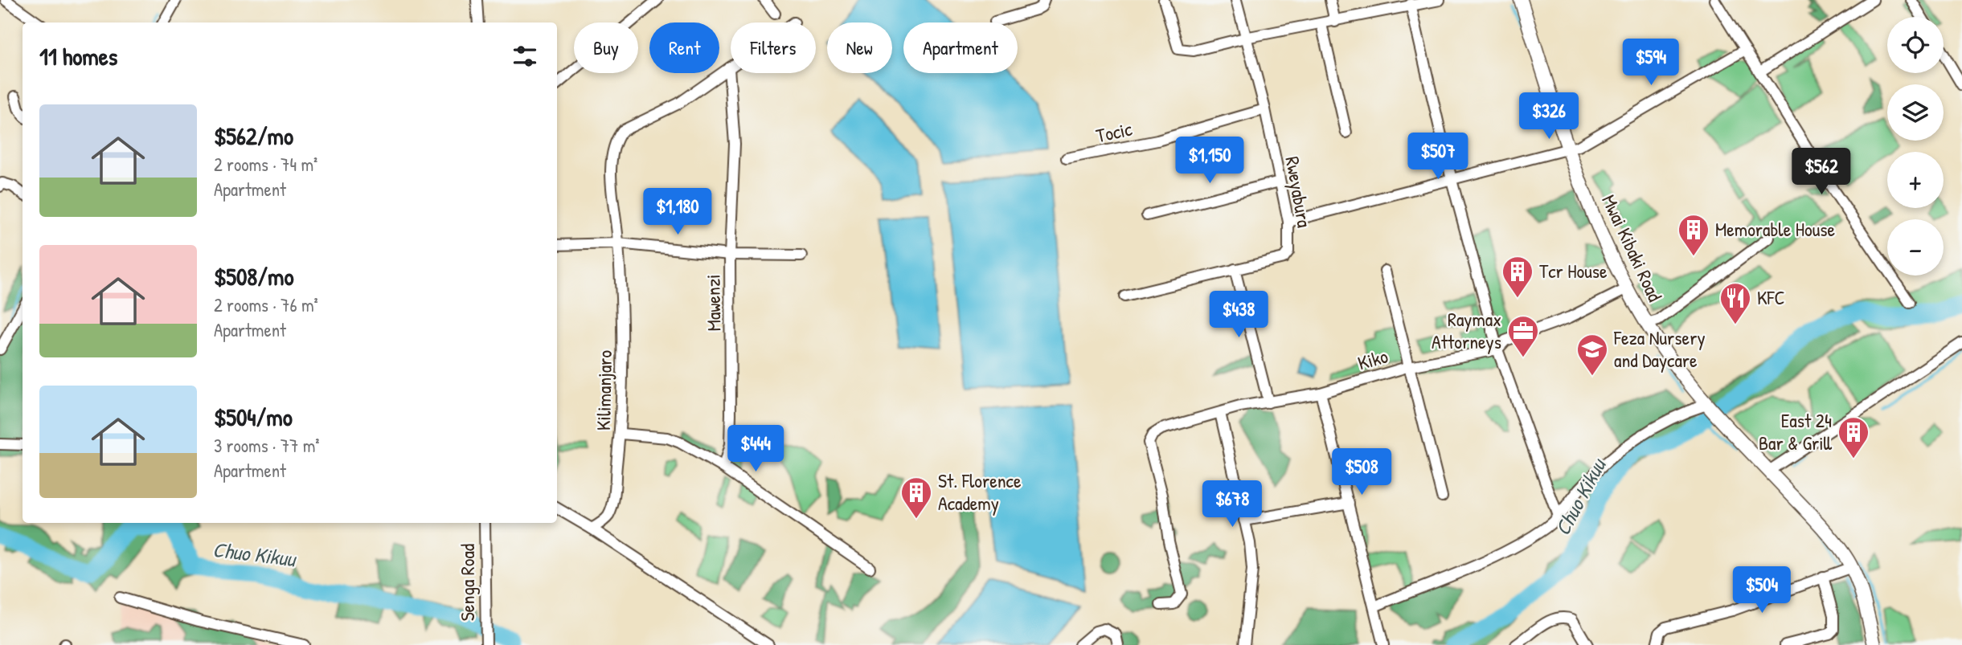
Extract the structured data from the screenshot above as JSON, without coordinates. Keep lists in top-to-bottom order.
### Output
{
  "streets": {
    "main road": ["Mwai Kibaki Road"],
    "street": [
      "Tocic",
      "Rweyabura",
      "Mawenzi",
      "Kiko",
      "Kilimanjaro",
      "Senga Road"
    ]
  },
  "crossings": [
    ["Tocic", "Rweyabura"],
    ["Mwai Kibaki Road", "Kiko"],
    ["Mawenzi", "Kilimanjaro"]
  ],
  "water": ["Chuo Kikuu"],
  "places": {
    "building": [
      "Memorable House",
      "Tcr House",
      "East 24 Bar & Grill",
      "St. Florence Academy"
    ],
    "restaurant": ["KFC"],
    "office": ["Raymax Attorneys"],
    "school or university": ["Feza Nursery and Daycare"]
  },
  "page": {
    "map_buttons": ["+", "−"],
    "chip": [
      "Buy",
      "Rent",
      "Filters",
      "New",
      "Apartment"
    ],
    "heading": "11 homes",
    "price": [
      "$594",
      "$326",
      "$507",
      "$1,150",
      "$562",
      "$1,180",
      "$438",
      "$444",
      "$508",
      "$678",
      "$504"
    ],
    "list": [
      {
        "name": "$562/mo",
        "note": "2 rooms · 74 m² · Apartment"
      },
      {
        "name": "$508/mo",
        "note": "2 rooms · 76 m² · Apartment"
      },
      {
        "name": "$504/mo",
        "note": "3 rooms · 77 m² · Apartment"
      }
    ]
  }
}
